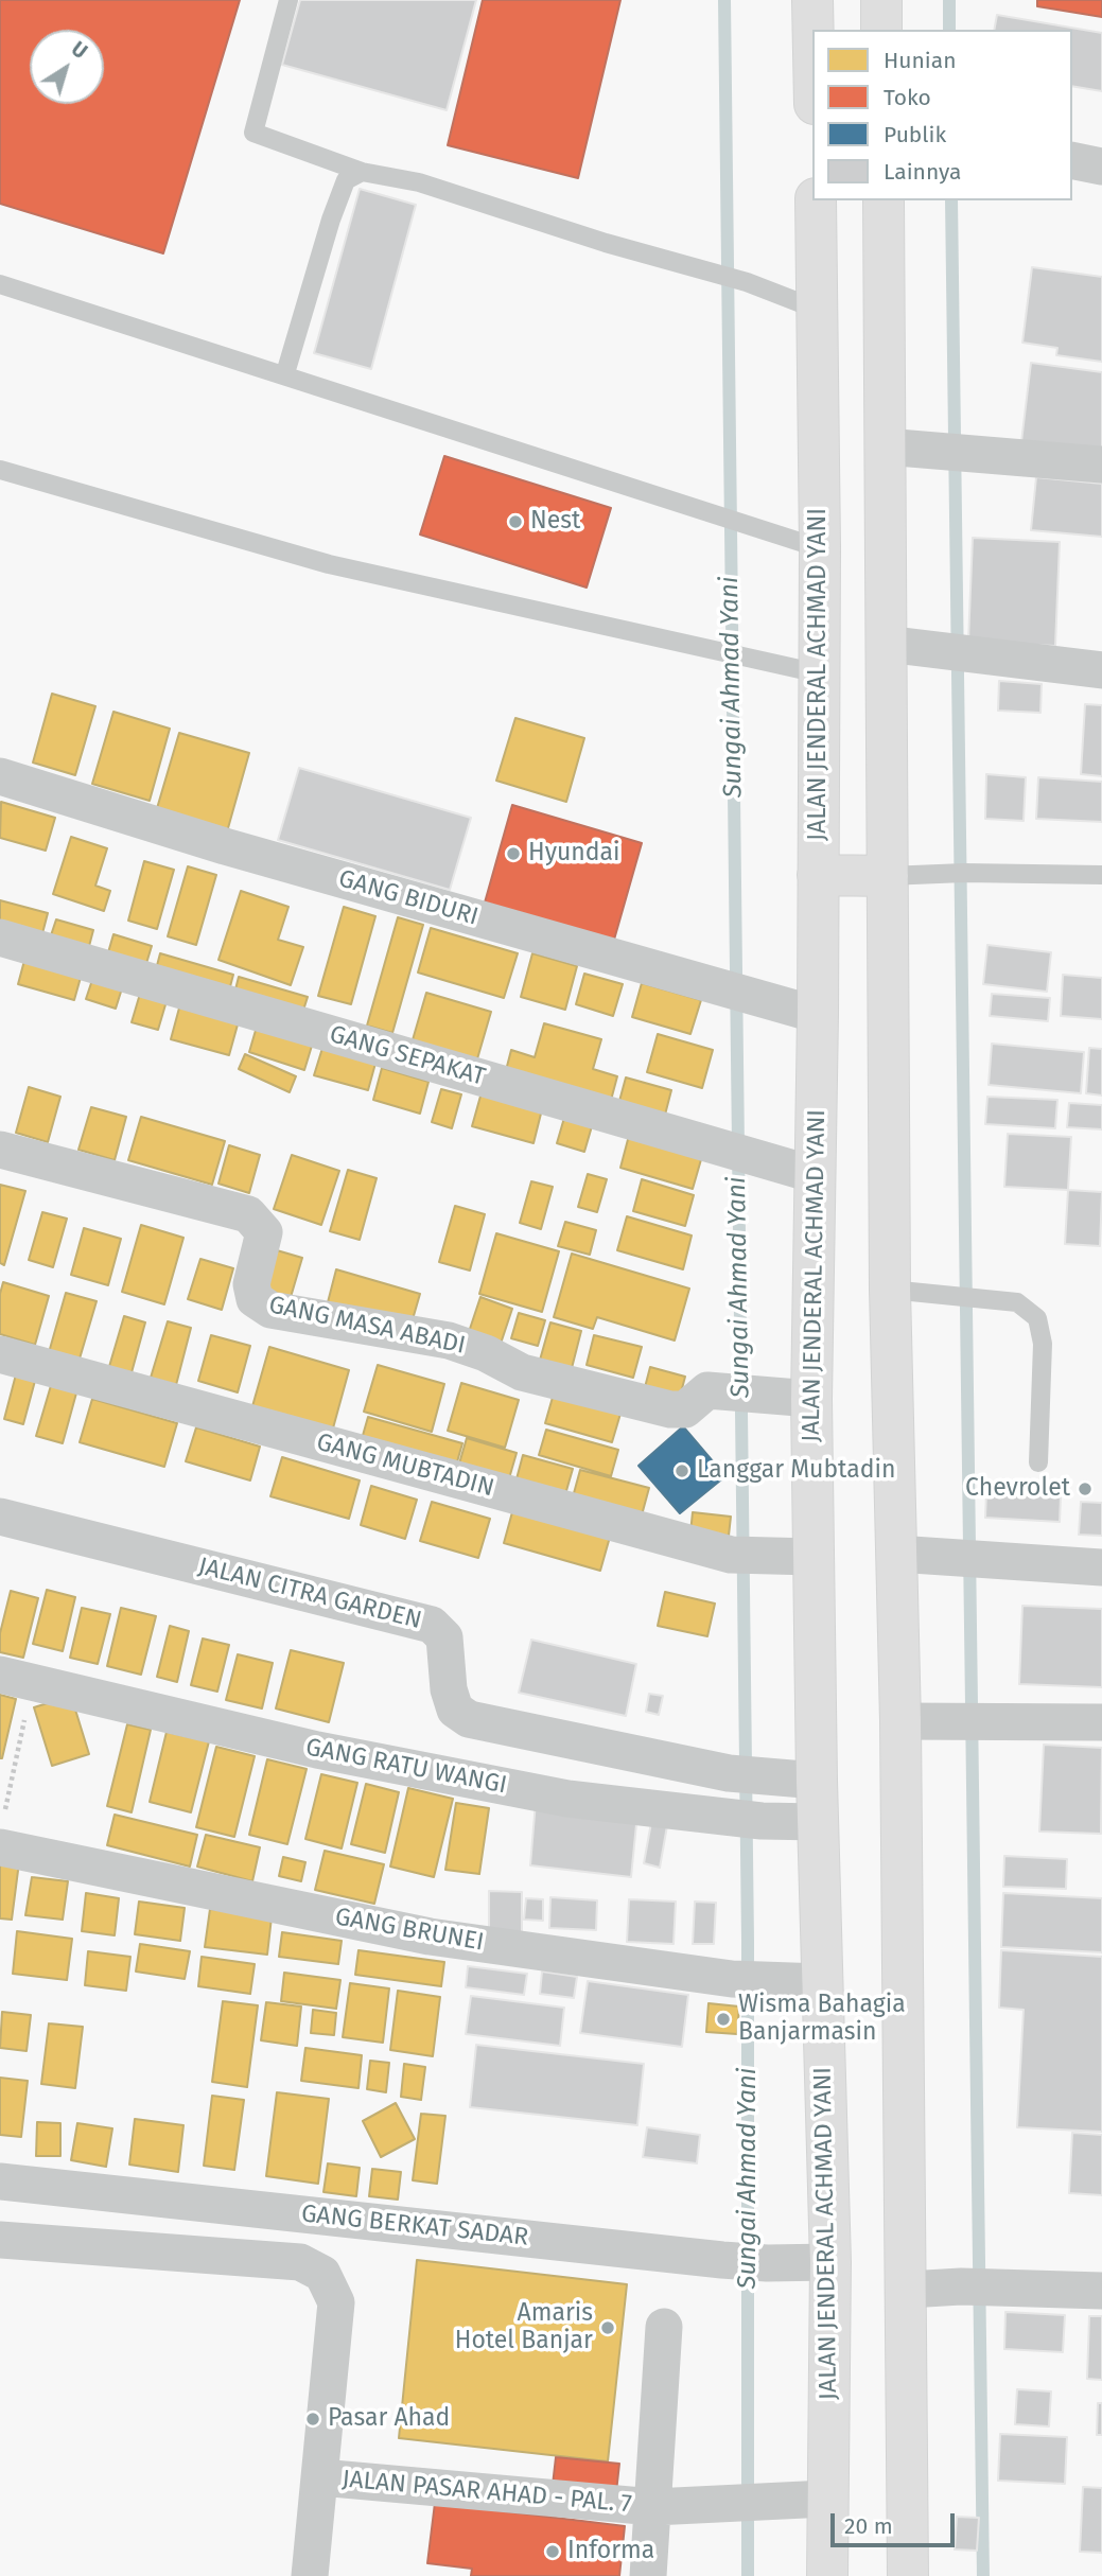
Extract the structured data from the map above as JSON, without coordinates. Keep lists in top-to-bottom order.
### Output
{
  "streets": {
    "highway": ["JALAN JENDERAL ACHMAD YANI"],
    "street": [
      "GANG BIDURI",
      "GANG SEPAKAT",
      "GANG MASA ABADI",
      "GANG MUBTADIN",
      "JALAN CITRA GARDEN",
      "GANG RATU WANGI",
      "GANG BRUNEI",
      "GANG BERKAT SADAR",
      "JALAN PASAR AHAD - PAL. 7"
    ]
  },
  "crossings": [
    ["JALAN JENDERAL ACHMAD YANI", "GANG BIDURI"],
    ["JALAN JENDERAL ACHMAD YANI", "GANG SEPAKAT"],
    ["JALAN JENDERAL ACHMAD YANI", "GANG MASA ABADI"],
    ["JALAN JENDERAL ACHMAD YANI", "GANG MUBTADIN"],
    ["JALAN JENDERAL ACHMAD YANI", "JALAN CITRA GARDEN"],
    ["JALAN JENDERAL ACHMAD YANI", "GANG RATU WANGI"],
    ["JALAN JENDERAL ACHMAD YANI", "GANG BRUNEI"],
    ["JALAN JENDERAL ACHMAD YANI", "GANG BERKAT SADAR"],
    ["JALAN JENDERAL ACHMAD YANI", "JALAN PASAR AHAD - PAL. 7"]
  ],
  "water": ["Sungai Ahmad Yani"],
  "places": [
    "Nest",
    "Hyundai",
    "Langgar Mubtadin",
    "Chevrolet",
    "Wisma Bahagia Banjarmasin",
    "Amaris Hotel Banjar",
    "Pasar Ahad",
    "Informa"
  ],
  "legend": [
    "Hunian",
    "Toko",
    "Publik",
    "Lainnya"
  ],
  "scale_bar": "20 m",
  "north": "top right"
}
